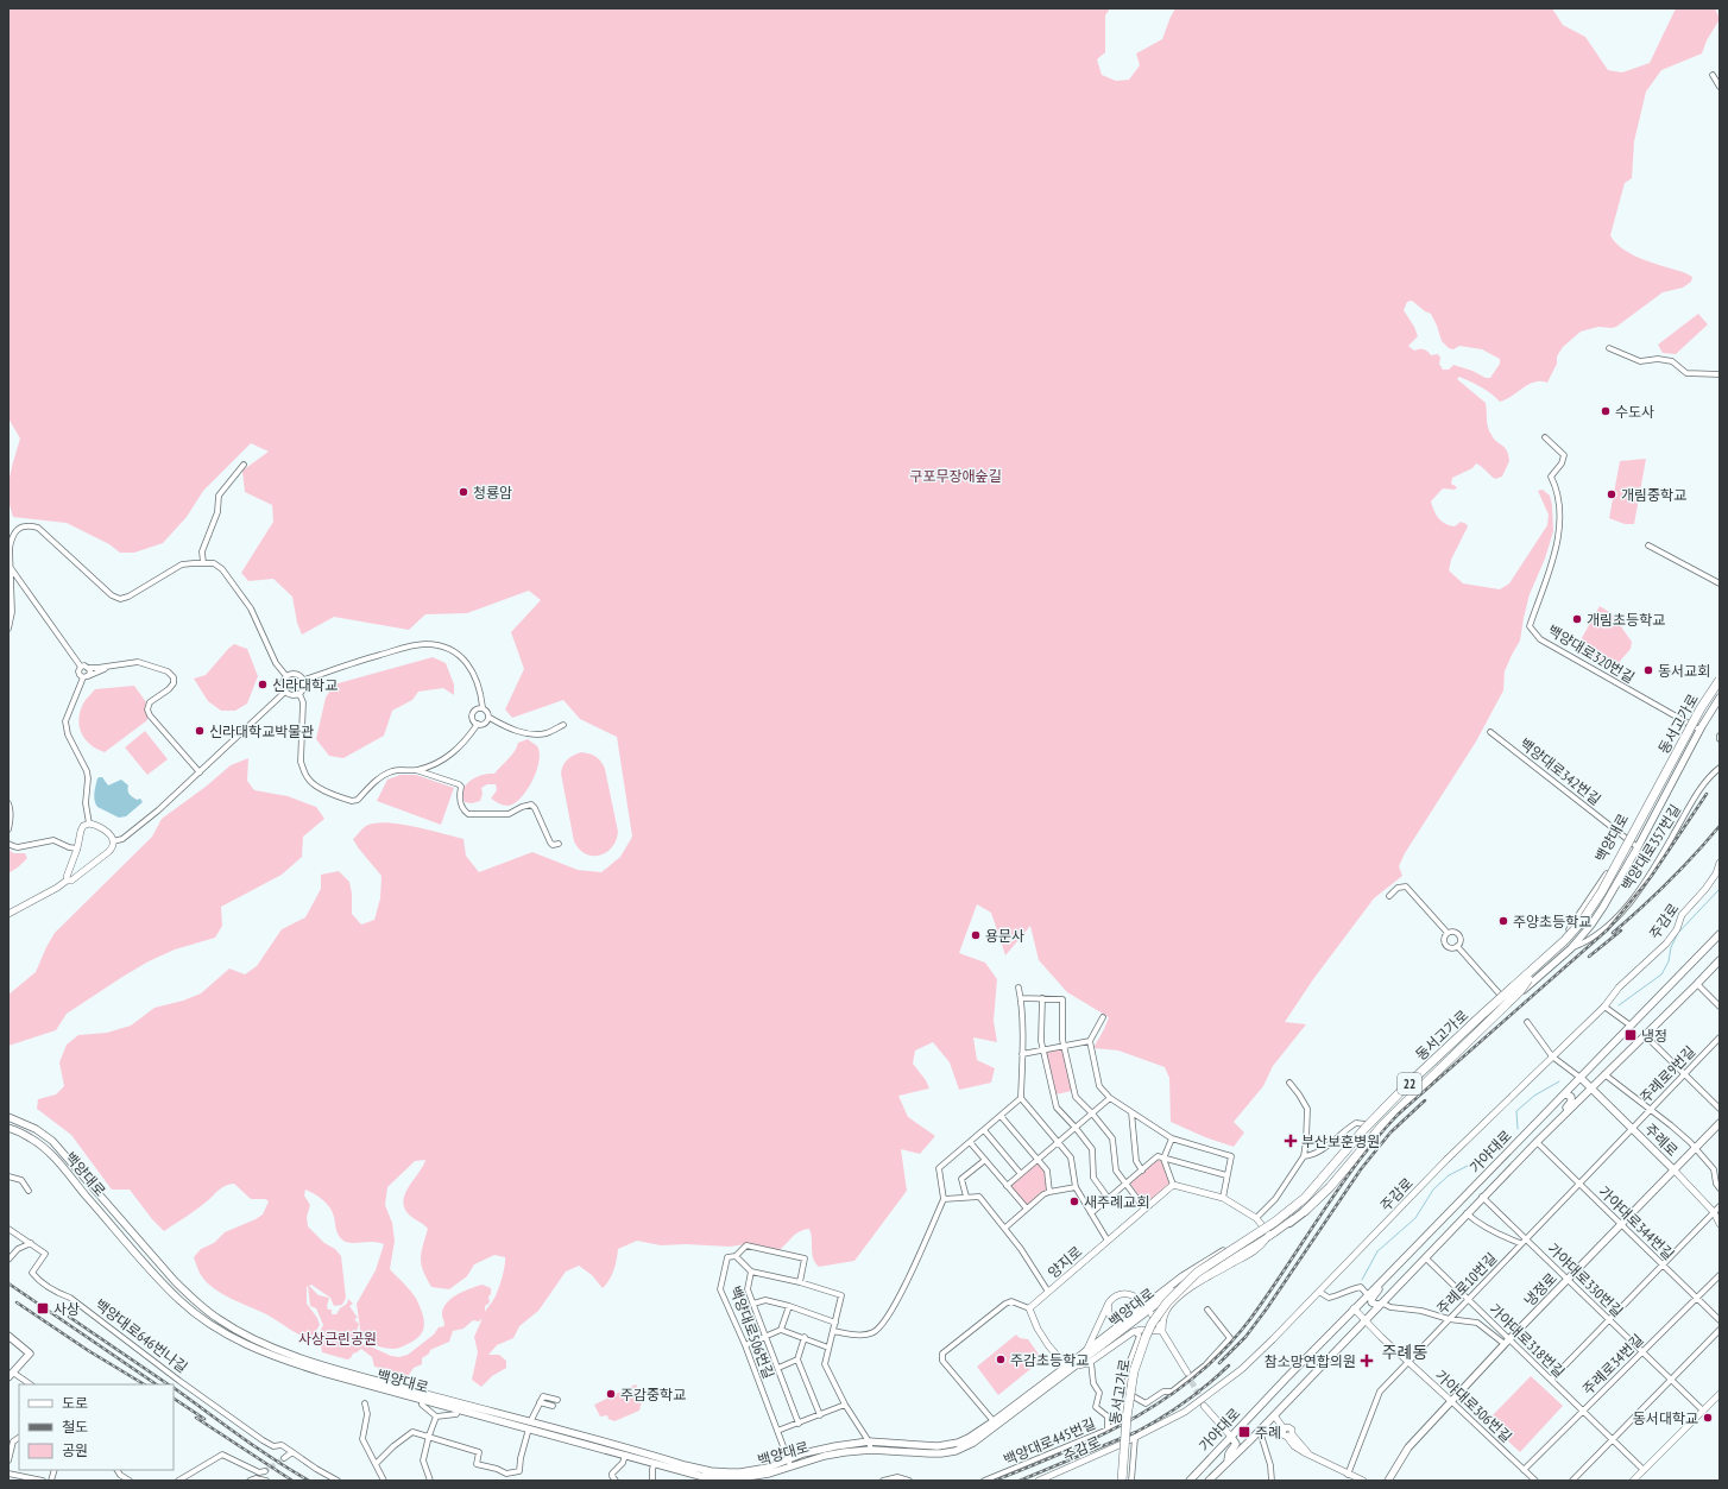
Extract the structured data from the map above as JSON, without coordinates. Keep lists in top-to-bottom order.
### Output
{
  "streets": {
    "highway": ["동서고가로", "22"],
    "main road": [
      "백양대로",
      "주례로",
      "가야대로",
      "냉정로"
    ],
    "street": [
      "백양대로320번길",
      "백양대로342번길",
      "백양대로357번길",
      "주감로",
      "주례로9번길",
      "가야대로344번길",
      "양지로",
      "가야대로330번길",
      "주례로10번길",
      "백양대로506번길",
      "백양대로646번나길",
      "가야대로318번길",
      "주례로34번길",
      "가야대로306번길",
      "백양대로445번길"
    ]
  },
  "crossings": [
    ["백양대로320번길", "백양대로"],
    ["백양대로342번길", "백양대로"],
    ["백양대로", "백양대로357번길"],
    ["백양대로", "백양대로506번길"],
    ["주례로9번길", "주례로"],
    ["주례로9번길", "주례로10번길"],
    ["주례로", "가야대로"],
    ["주례로", "주례로10번길"],
    ["주례로", "냉정로"],
    ["가야대로", "가야대로344번길"],
    ["가야대로", "가야대로330번길"],
    ["가야대로", "가야대로318번길"],
    ["가야대로", "가야대로306번길"],
    ["가야대로344번길", "주례로10번길"],
    ["가야대로344번길", "냉정로"],
    ["가야대로344번길", "주례로34번길"],
    ["가야대로330번길", "주례로10번길"],
    ["가야대로330번길", "냉정로"],
    ["가야대로330번길", "주례로34번길"],
    ["주례로10번길", "가야대로318번길"],
    ["주례로10번길", "가야대로306번길"],
    ["냉정로", "가야대로318번길"],
    ["냉정로", "가야대로306번길"],
    ["가야대로318번길", "주례로34번길"],
    ["주례로34번길", "가야대로306번길"]
  ],
  "districts": ["주례동"],
  "parks": ["구포무장애숲길", "사상근린공원"],
  "places": {
    "other": [
      "수도사",
      "청룡암",
      "개림중학교",
      "개림초등학교",
      "동서교회",
      "신라대학교",
      "신라대학교박물관",
      "주양초등학교",
      "용문사",
      "새주례교회",
      "주감초등학교",
      "주감중학교",
      "동서대학교"
    ],
    "transit": ["냉정", "사상", "주례"],
    "health": ["부산보훈병원", "참소망연합의원"]
  },
  "legend": ["도로", "철도", "공원"]
}
